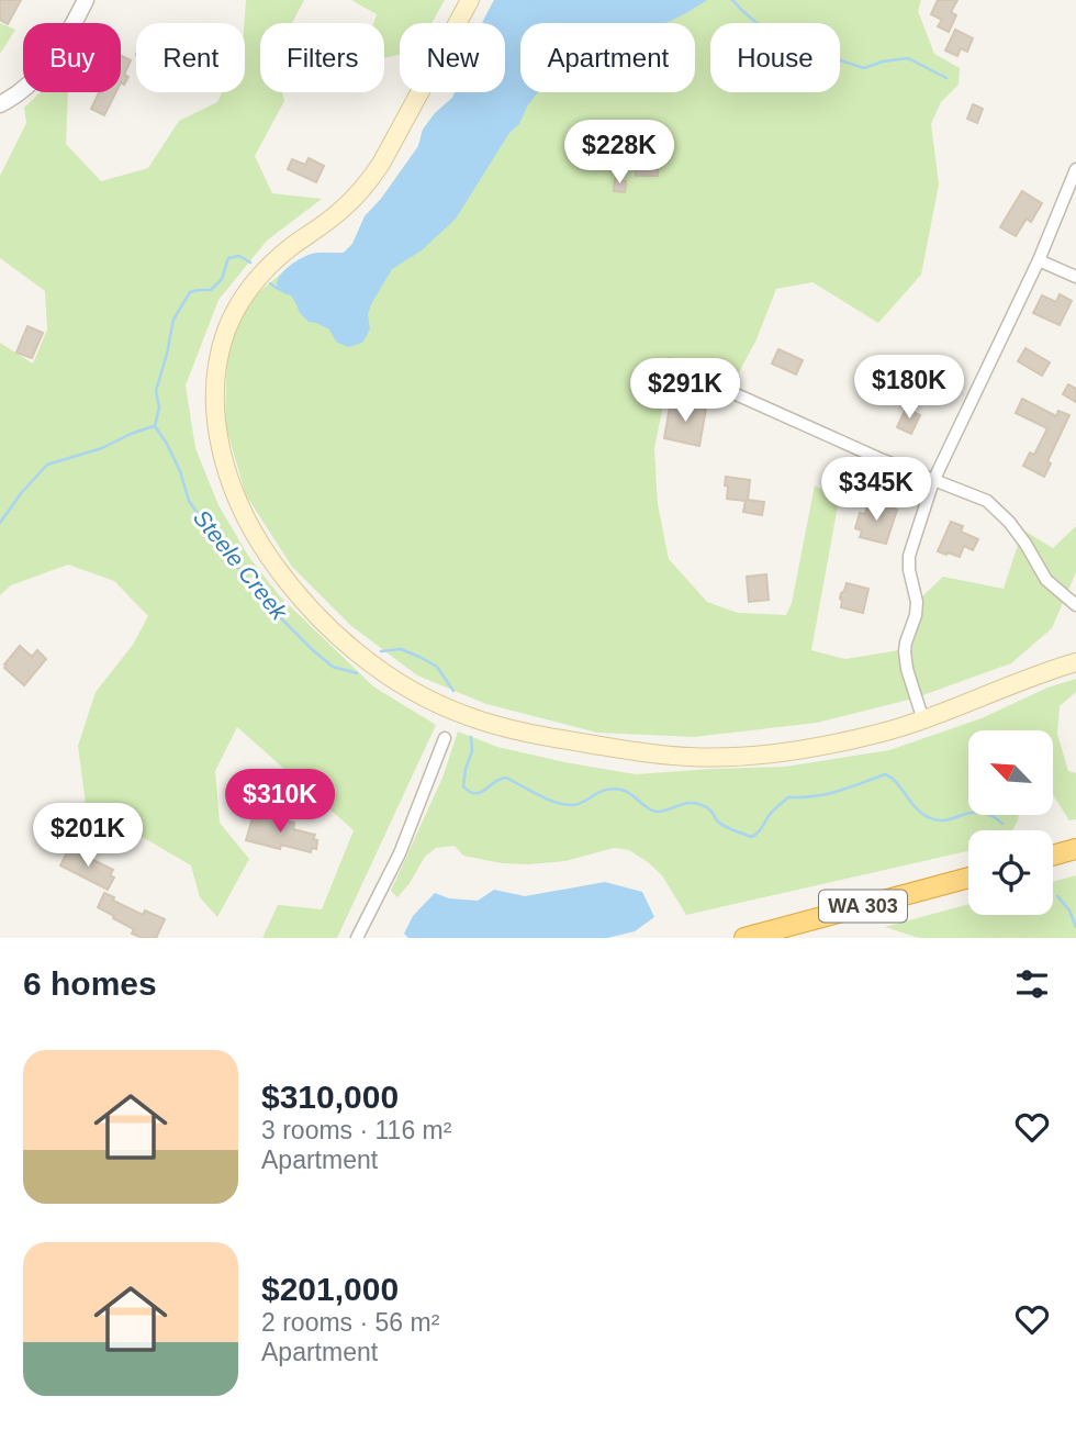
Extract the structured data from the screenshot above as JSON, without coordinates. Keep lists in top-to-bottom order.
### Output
{
  "streets": {
    "highway": ["WA 303"]
  },
  "water": ["Steele Creek"],
  "north": "top left",
  "page": {
    "chip": [
      "Buy",
      "Rent",
      "Filters",
      "New",
      "Apartment",
      "House"
    ],
    "price": [
      "$228K",
      "$180K",
      "$291K",
      "$345K",
      "$310K",
      "$201K"
    ],
    "heading": "6 homes",
    "list": [
      {
        "name": "$310,000",
        "note": "3 rooms · 116 m² · Apartment"
      },
      {
        "name": "$201,000",
        "note": "2 rooms · 56 m² · Apartment"
      }
    ]
  }
}
